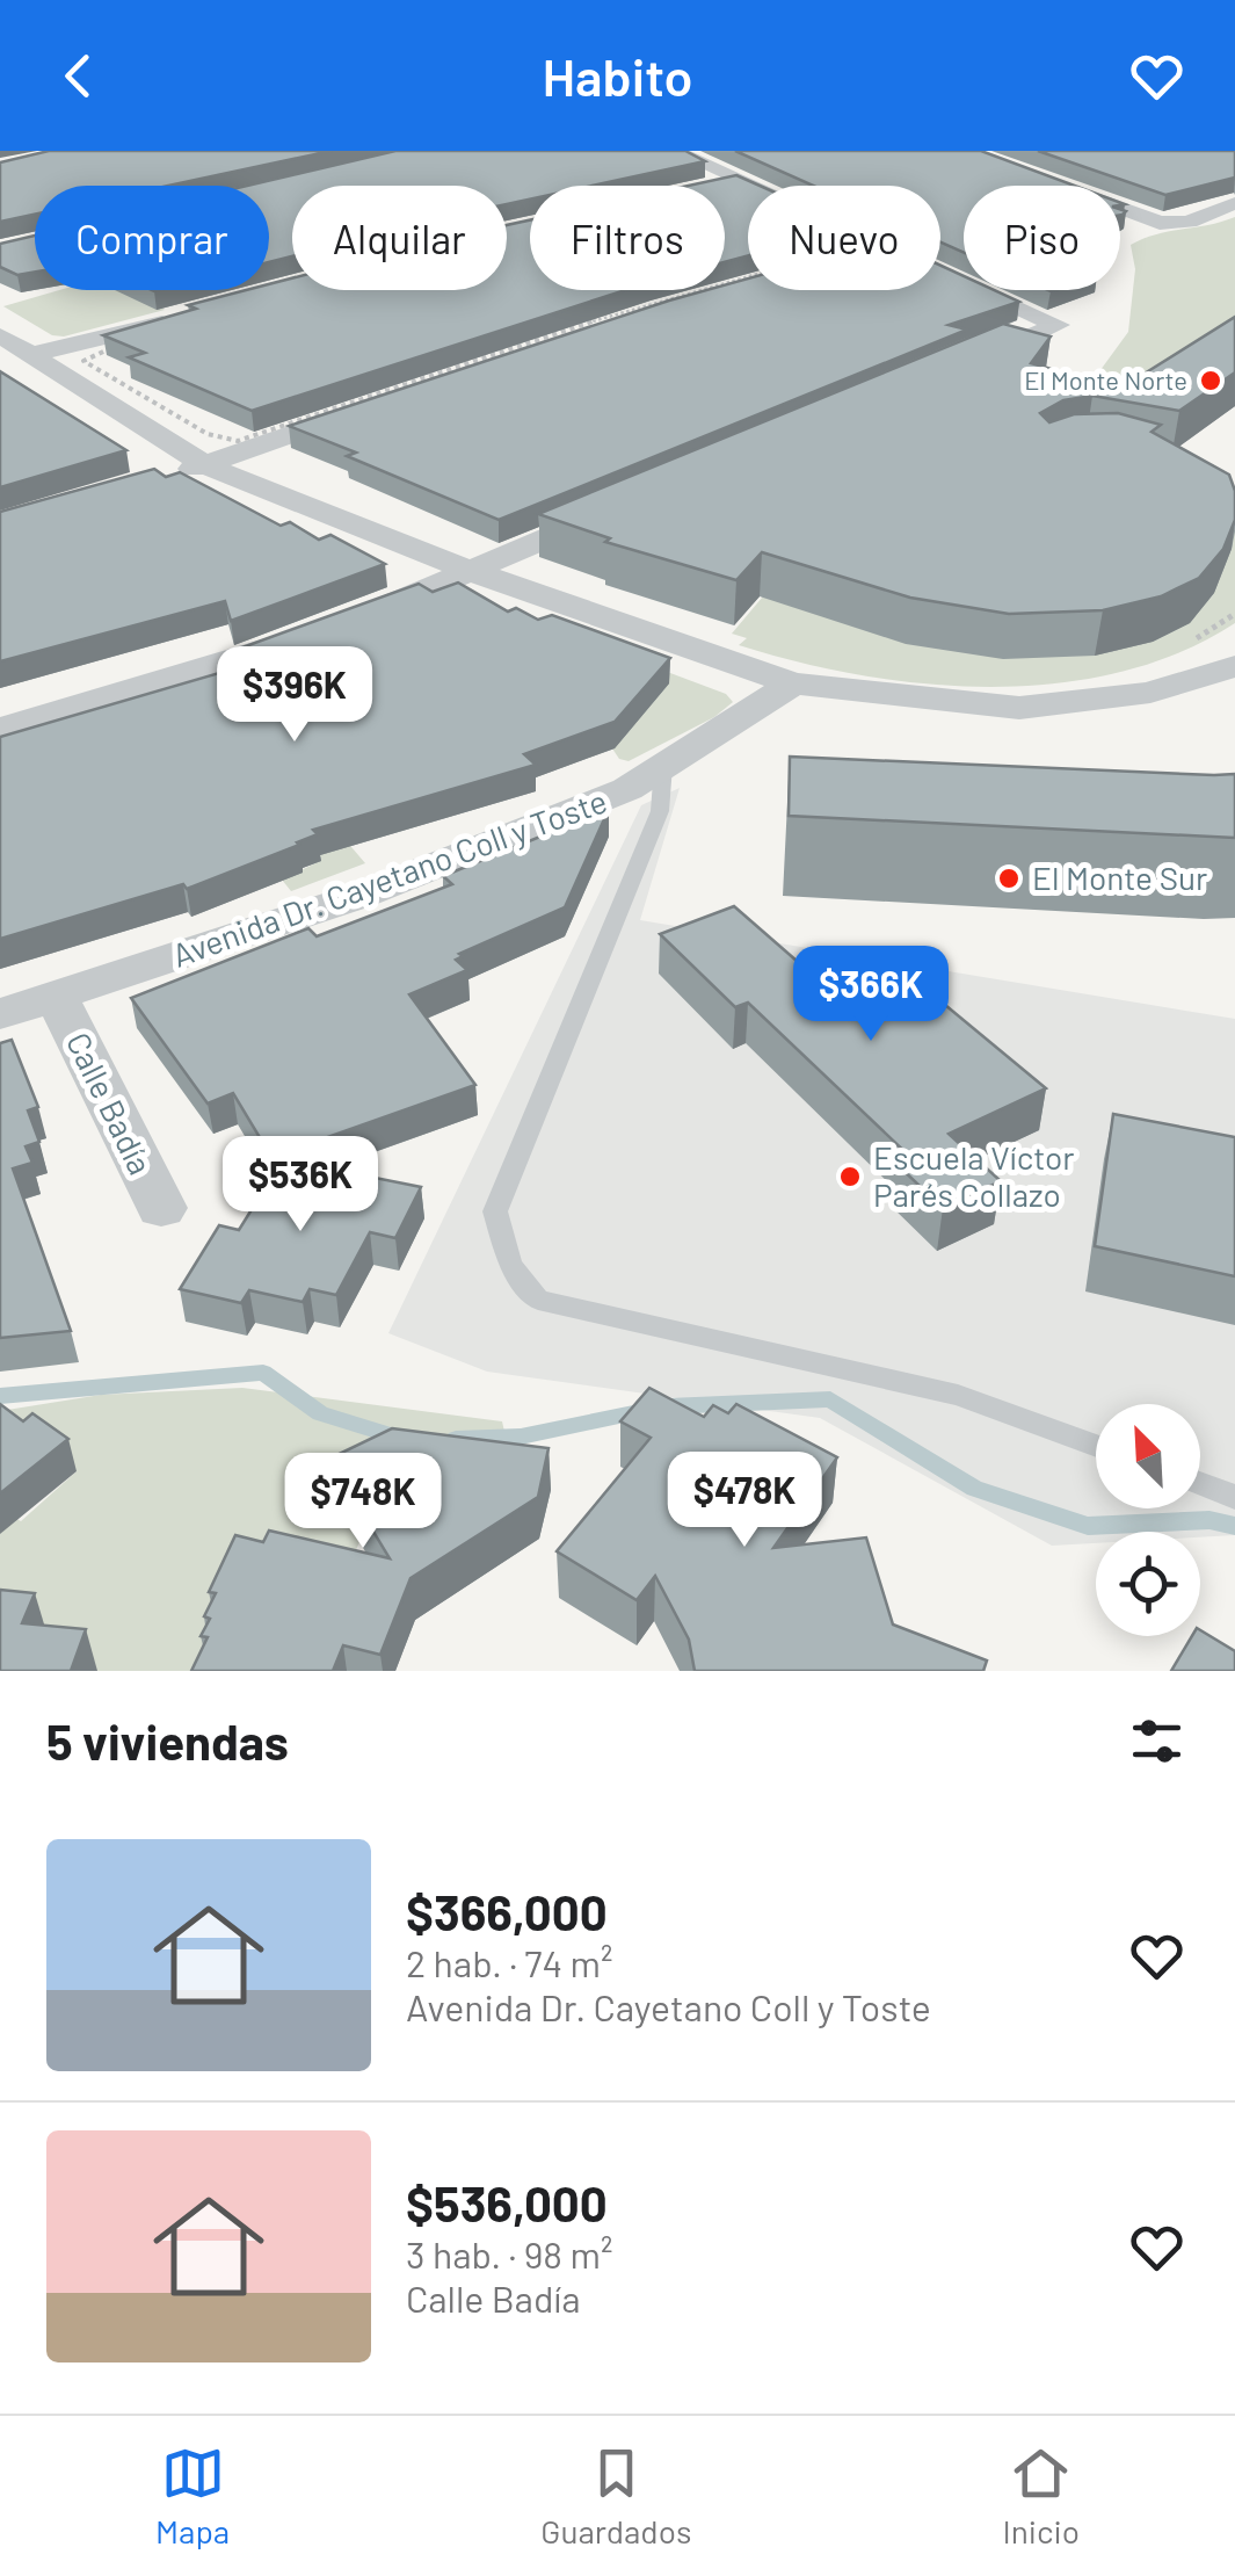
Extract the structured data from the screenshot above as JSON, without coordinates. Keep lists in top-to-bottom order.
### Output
{
  "streets": {
    "street": ["Avenida Dr. Cayetano Coll y Toste", "Calle Badía"]
  },
  "crossings": [
    ["Avenida Dr. Cayetano Coll y Toste", "Calle Badía"]
  ],
  "places": ["El Monte Norte", "El Monte Sur", "Escuela Víctor Parés Collazo"],
  "north": "top left",
  "page": {
    "header": "Habito",
    "chip": [
      "Comprar",
      "Alquilar",
      "Filtros",
      "Nuevo",
      "Piso"
    ],
    "price": [
      "$396K",
      "$366K",
      "$536K",
      "$478K",
      "$748K"
    ],
    "heading": "5 viviendas",
    "list": [
      {
        "name": "$366,000",
        "note": "2 hab. · 74 m² · Avenida Dr. Cayetano Coll y Toste"
      },
      {
        "name": "$536,000",
        "note": "3 hab. · 98 m² · Calle Badía"
      }
    ],
    "tabs": ["Mapa", "Guardados", "Inicio"]
  }
}
